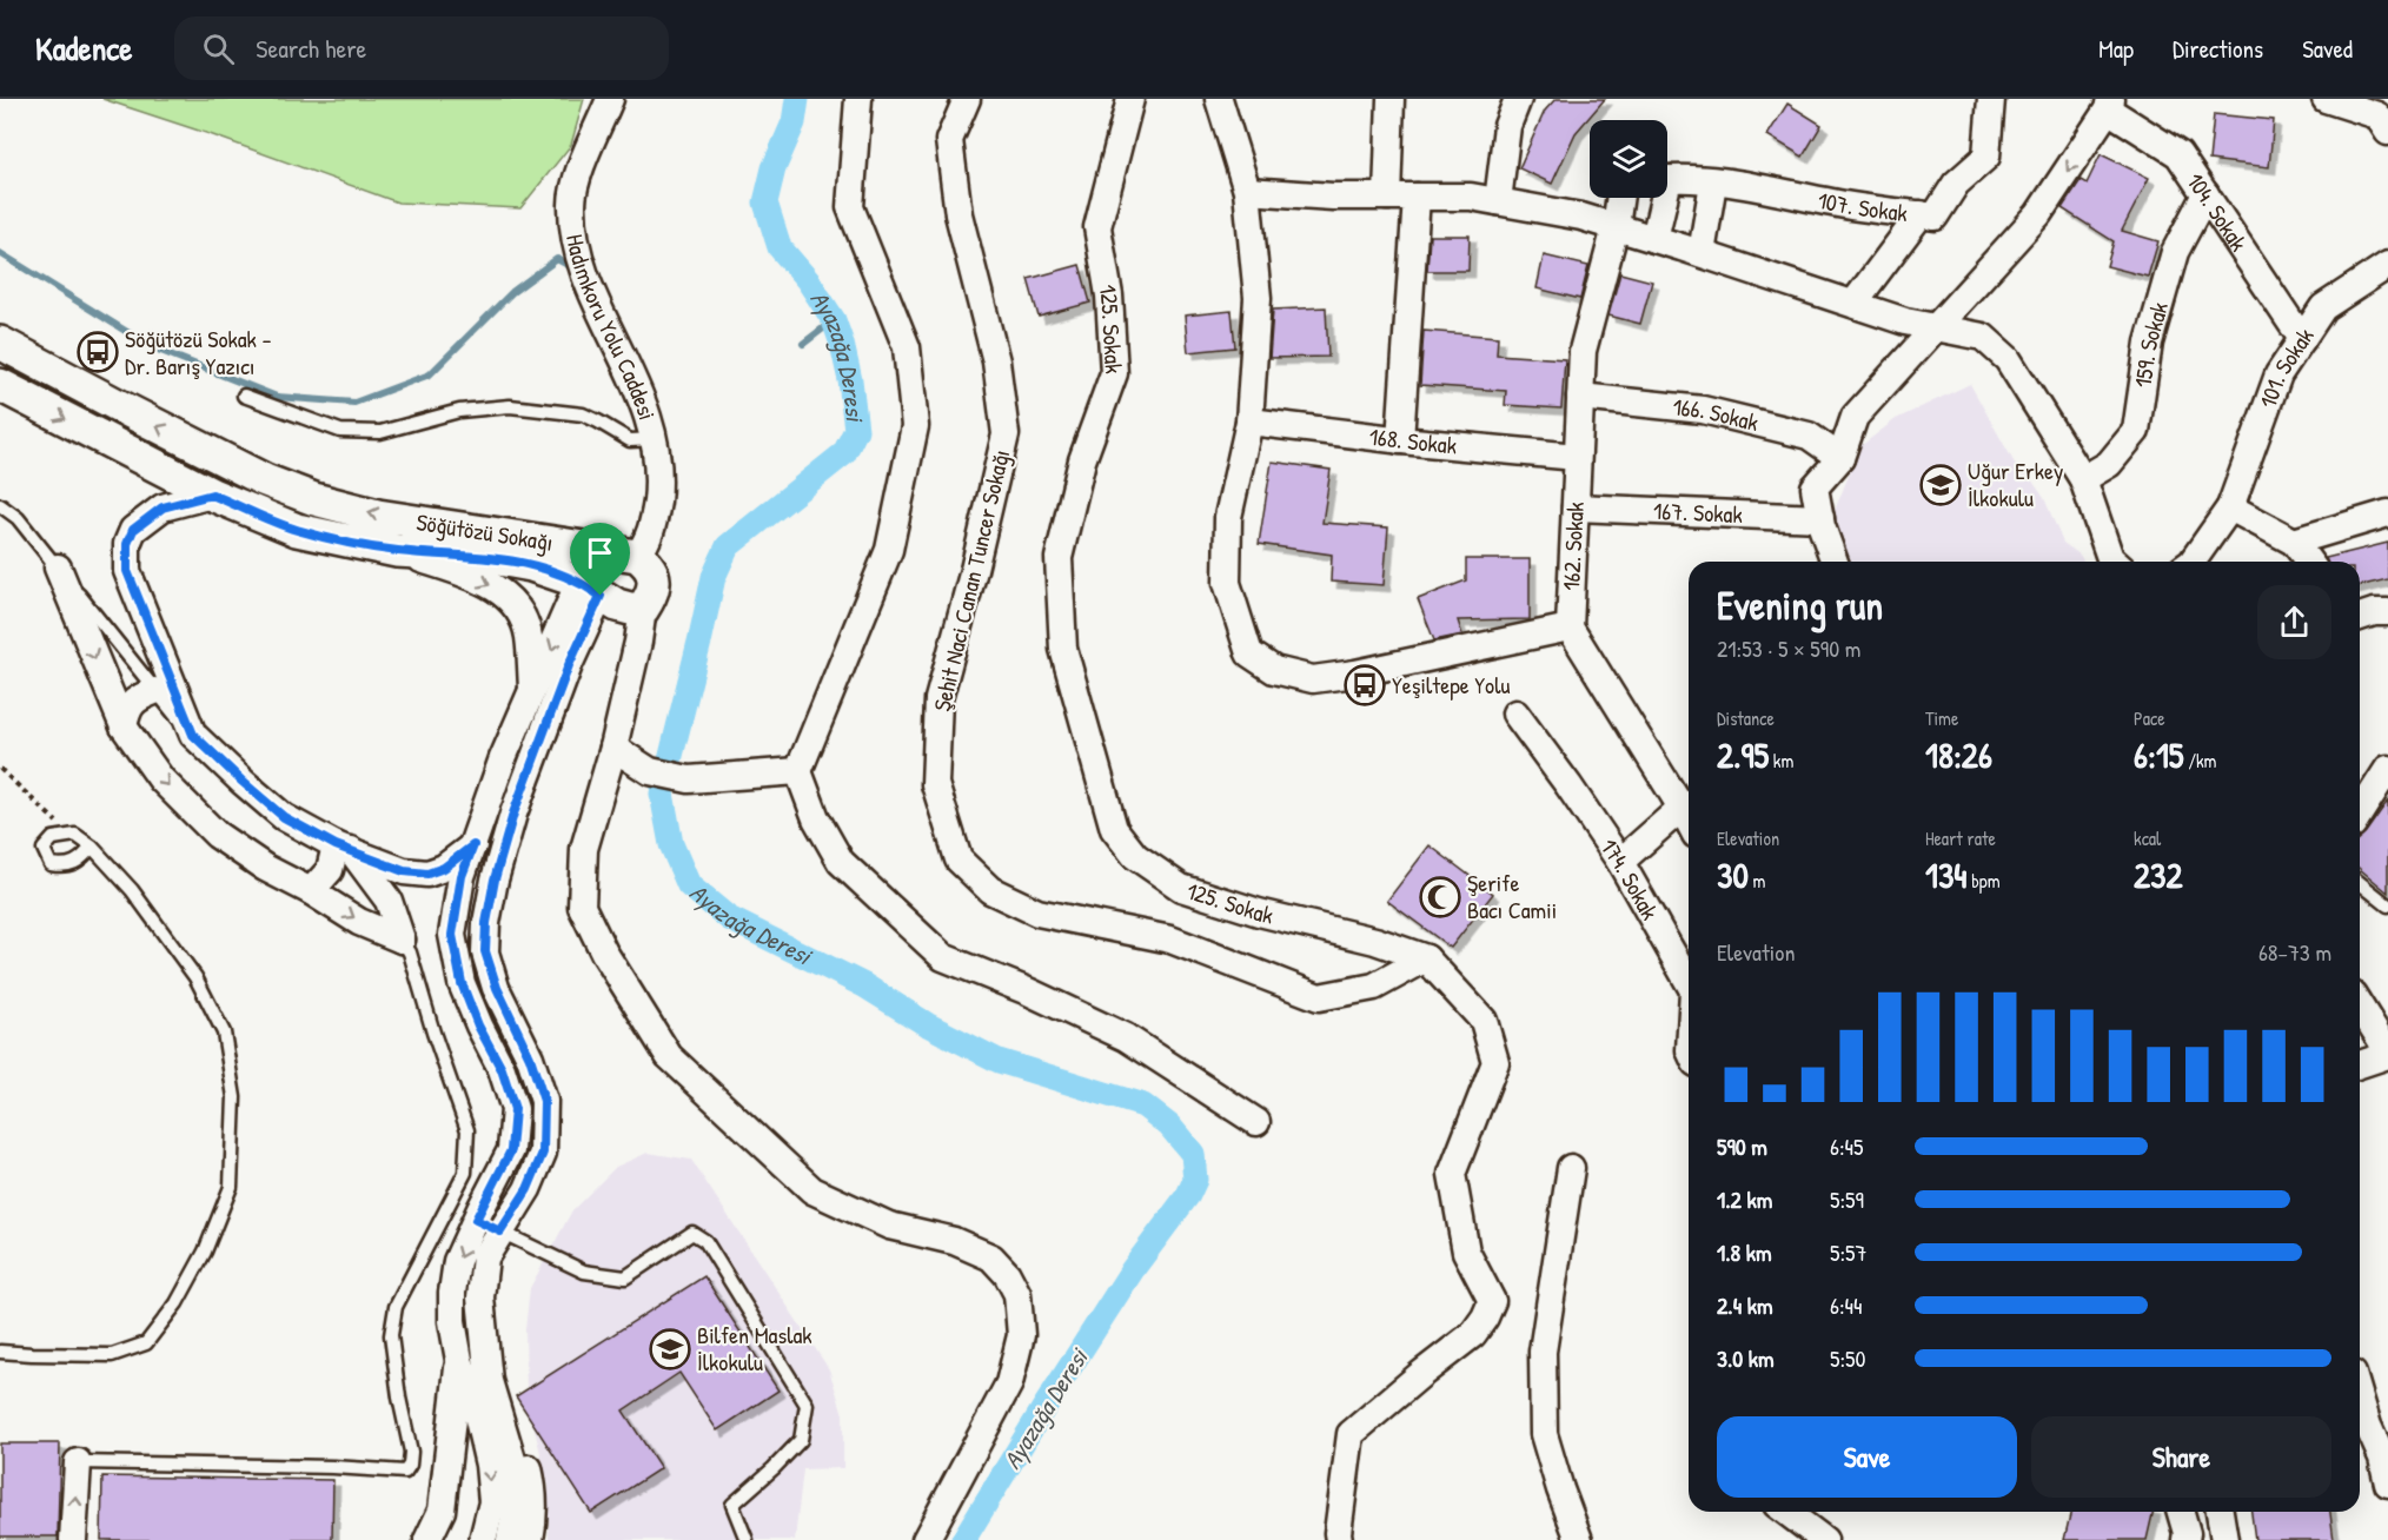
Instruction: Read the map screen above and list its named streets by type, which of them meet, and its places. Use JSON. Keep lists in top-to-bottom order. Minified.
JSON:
{"streets":{"street":["107. Sokak","104. Sokak","Hadımkoru Yolu Caddesi","125. Sokak","159. Sokak","101. Sokak","166. Sokak","168. Sokak","167. Sokak","Söğütözü Sokağı","162. Sokak","Şehit Naci Canan Tuncer Sokağı","174. Sokak"]},"crossings":[["104. Sokak","159. Sokak"],["104. Sokak","101. Sokak"],["Hadımkoru Yolu Caddesi","Söğütözü Sokağı"],["125. Sokak","Şehit Naci Canan Tuncer Sokağı"],["166. Sokak","162. Sokak"],["168. Sokak","162. Sokak"],["167. Sokak","162. Sokak"]],"water":["Ayazağa Deresi"],"places":{"bus stop":["Söğütözü Sokak - Dr. Barış Yazıcı","Yeşiltepe Yolu"],"school or university":["Uğur Erkey İlkokulu","Bilfen Maslak İlkokulu"],"mosque":["Şerife Bacı Camii"]},"page":{"header":"Kadence","search":"Search here","nav":["Map","Directions","Saved"],"heading":["Evening run","21:53 · 5 × 590 m"],"stats":[["Distance","2.95 km"],["Time","18:26"],["Pace","6:15 /km"],["Elevation","30 m"],["Heart rate","134 bpm"],["kcal","232"]],"chart":["Elevation","68–73 m"],"list":[{"name":"590 m","note":"6:45"},{"name":"1.2 km","note":"5:59"},{"name":"1.8 km","note":"5:57"},{"name":"2.4 km","note":"6:44"},{"name":"3.0 km","note":"5:50"}],"buttons":["Save","Share"]}}
